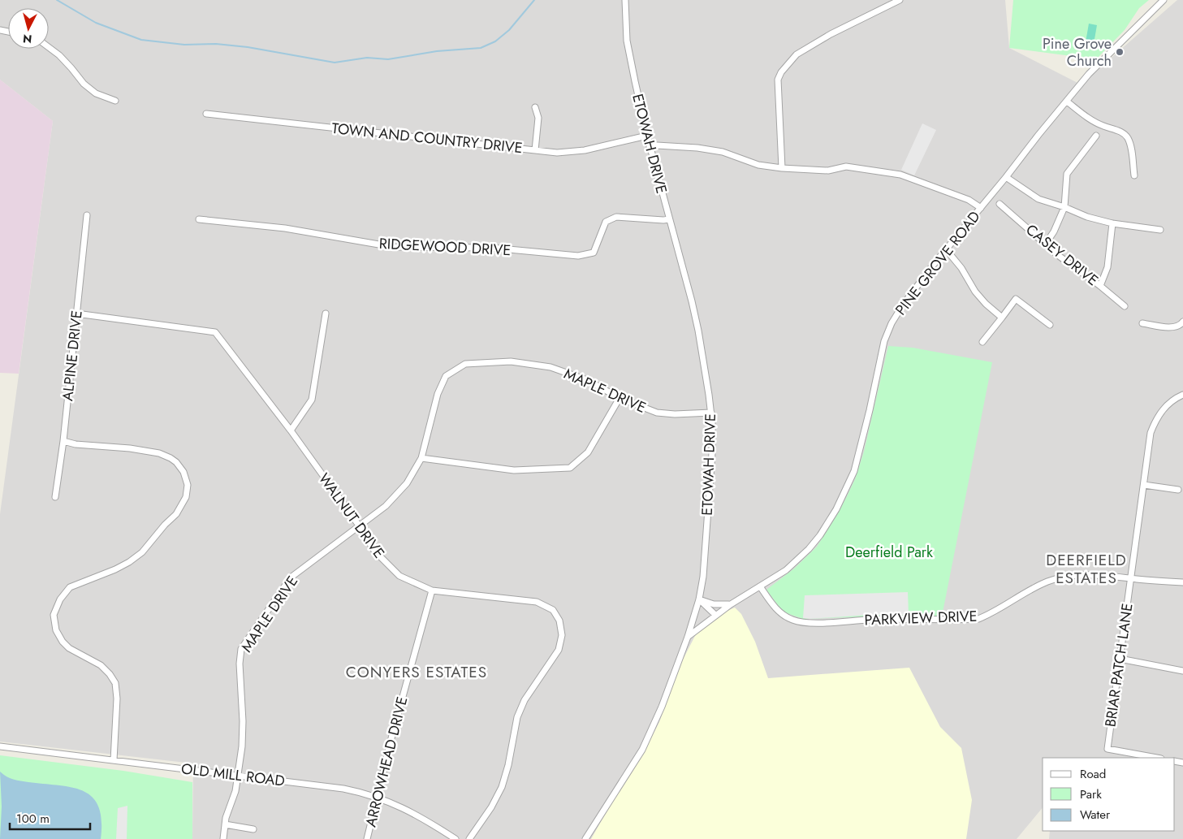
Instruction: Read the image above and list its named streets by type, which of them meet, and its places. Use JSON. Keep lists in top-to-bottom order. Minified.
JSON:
{"streets":{"street":["TOWN AND COUNTRY DRIVE","ETOWAH DRIVE","RIDGEWOOD DRIVE","CASEY DRIVE","PINE GROVE ROAD","ALPINE DRIVE","MAPLE DRIVE","WALNUT DRIVE","PARKVIEW DRIVE","BRIAR PATCH LANE","ARROWHEAD DRIVE","OLD MILL ROAD"]},"crossings":[["TOWN AND COUNTRY DRIVE","ETOWAH DRIVE"],["ETOWAH DRIVE","RIDGEWOOD DRIVE"],["ETOWAH DRIVE","PINE GROVE ROAD"],["ETOWAH DRIVE","MAPLE DRIVE"],["PINE GROVE ROAD","PARKVIEW DRIVE"],["ALPINE DRIVE","WALNUT DRIVE"],["MAPLE DRIVE","WALNUT DRIVE"],["MAPLE DRIVE","OLD MILL ROAD"],["WALNUT DRIVE","ARROWHEAD DRIVE"],["PARKVIEW DRIVE","BRIAR PATCH LANE"],["ARROWHEAD DRIVE","OLD MILL ROAD"]],"districts":["DEERFIELD ESTATES","CONYERS ESTATES"],"parks":["Deerfield Park"],"places":["Pine Grove Church"],"legend":["Road","Park","Water"],"scale_bar":"100 m","north":"bottom"}
